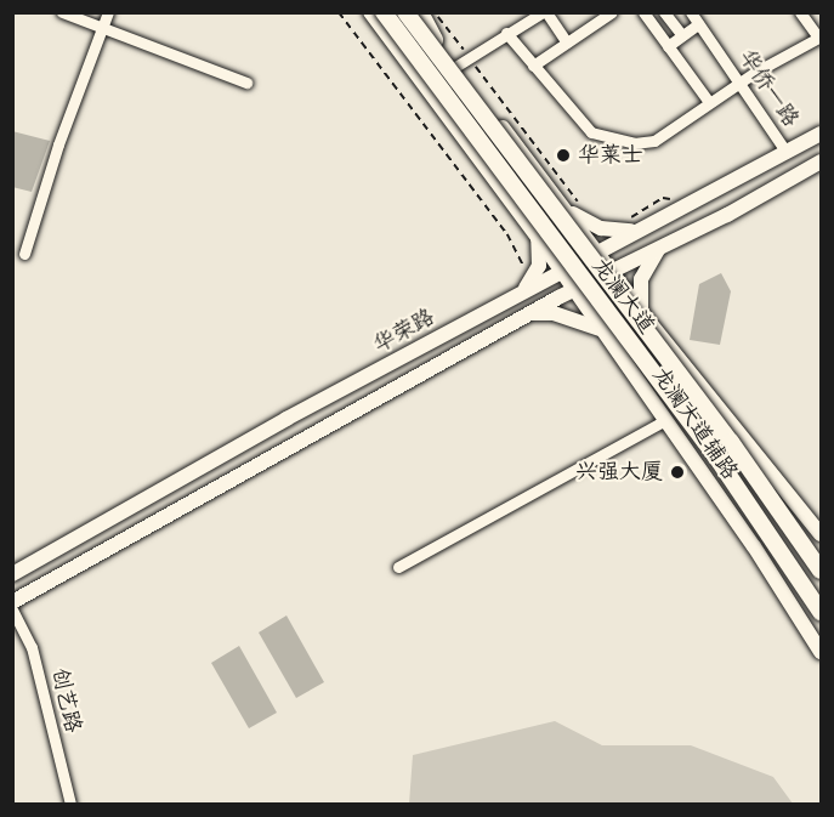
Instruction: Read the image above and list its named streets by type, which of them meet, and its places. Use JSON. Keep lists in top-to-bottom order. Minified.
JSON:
{"streets":{"highway":["龙澜大道"],"main road":["华荣路","龙澜大道辅路"],"street":["华侨一路","创艺路"]},"crossings":[["华侨一路","华荣路"],["龙澜大道","龙澜大道辅路"],["华荣路","龙澜大道辅路"]],"places":["华莱士","兴强大厦"]}
